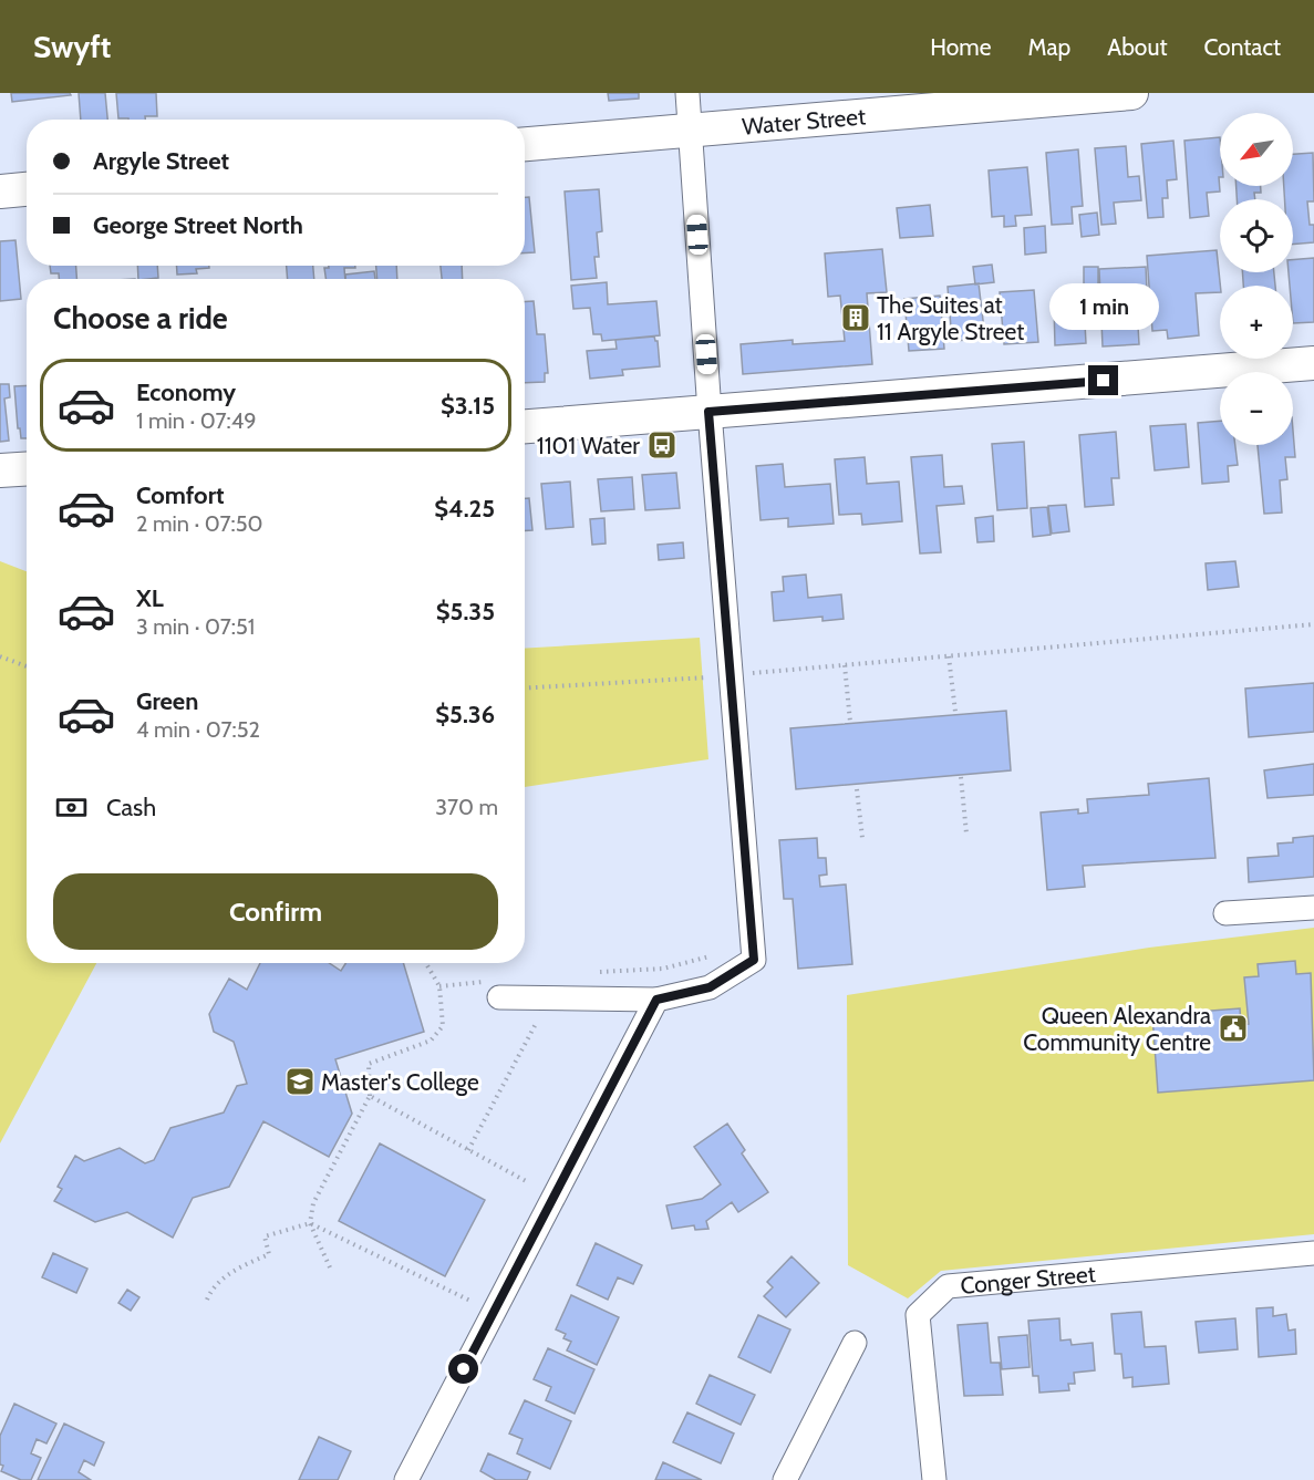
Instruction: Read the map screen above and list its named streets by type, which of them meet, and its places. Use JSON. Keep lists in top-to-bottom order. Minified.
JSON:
{"streets":{"main road":["Water Street"],"street":["Conger Street"]},"places":{"building":["The Suites at 11 Argyle Street"],"bus stop":["1101 Water"],"public building":["Queen Alexandra Community Centre"],"school or university":["Master's College"]},"north":"bottom left","page":{"header":"Swyft","nav":["Home","Map","About","Contact"],"map_buttons":["+","−"],"banner":["Argyle Street","George Street North"],"heading":"Choose a ride","bubble":"1 min","list":[{"name":"Economy","note":"1 min · 07:49","value":"$3.15"},{"name":"Comfort","note":"2 min · 07:50","value":"$4.25"},{"name":"XL","note":"3 min · 07:51","value":"$5.35"},{"name":"Green","note":"4 min · 07:52","value":"$5.36"}],"pay":["Cash","370 m"],"buttons":"Confirm"}}
